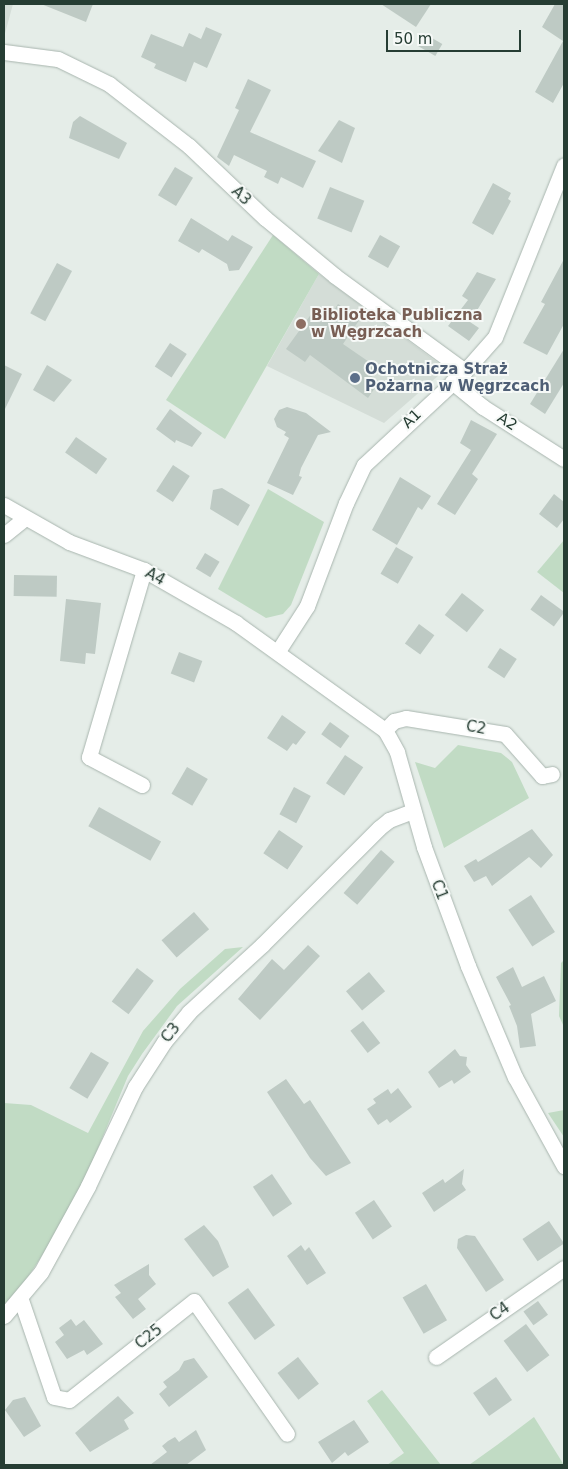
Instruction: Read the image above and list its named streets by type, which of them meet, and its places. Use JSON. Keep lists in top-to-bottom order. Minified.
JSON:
{"streets":{"street":["A3","A1","A2","A4","C2","C1","C3","C4","C25"]},"crossings":[["A3","A1"],["A1","A2"],["A1","A4"],["A1","C1"],["A4","C1"],["C2","C1"],["C1","C3"],["C3","C25"]],"places":["Biblioteka Publiczna w Węgrzcach","Ochotnicza Straż Pożarna w Węgrzcach"],"scale_bar":"50 m"}
